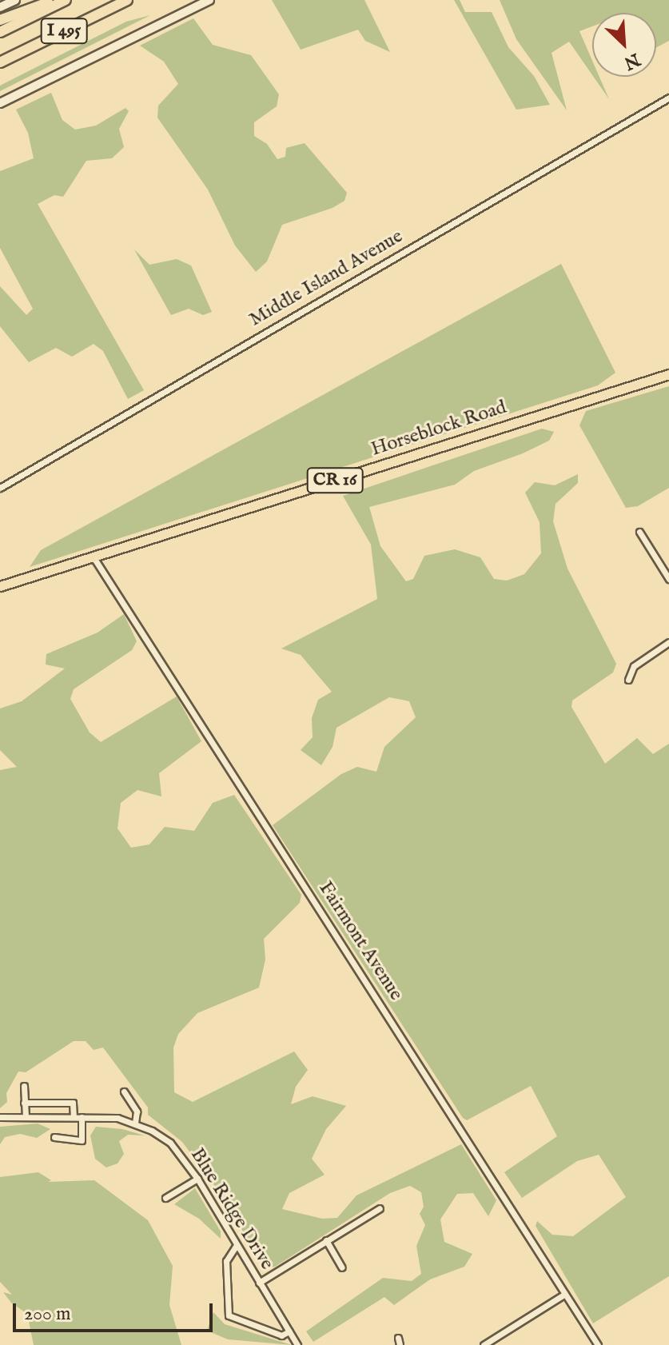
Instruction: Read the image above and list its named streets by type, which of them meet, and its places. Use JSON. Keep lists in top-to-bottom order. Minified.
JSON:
{"streets":{"highway":["I 495"],"main road":["Horseblock Road","CR 16"],"street":["Middle Island Avenue","Fairmont Avenue","Blue Ridge Drive"]},"crossings":[["Horseblock Road","Fairmont Avenue"]],"scale_bar":"200 m","north":"bottom right"}
